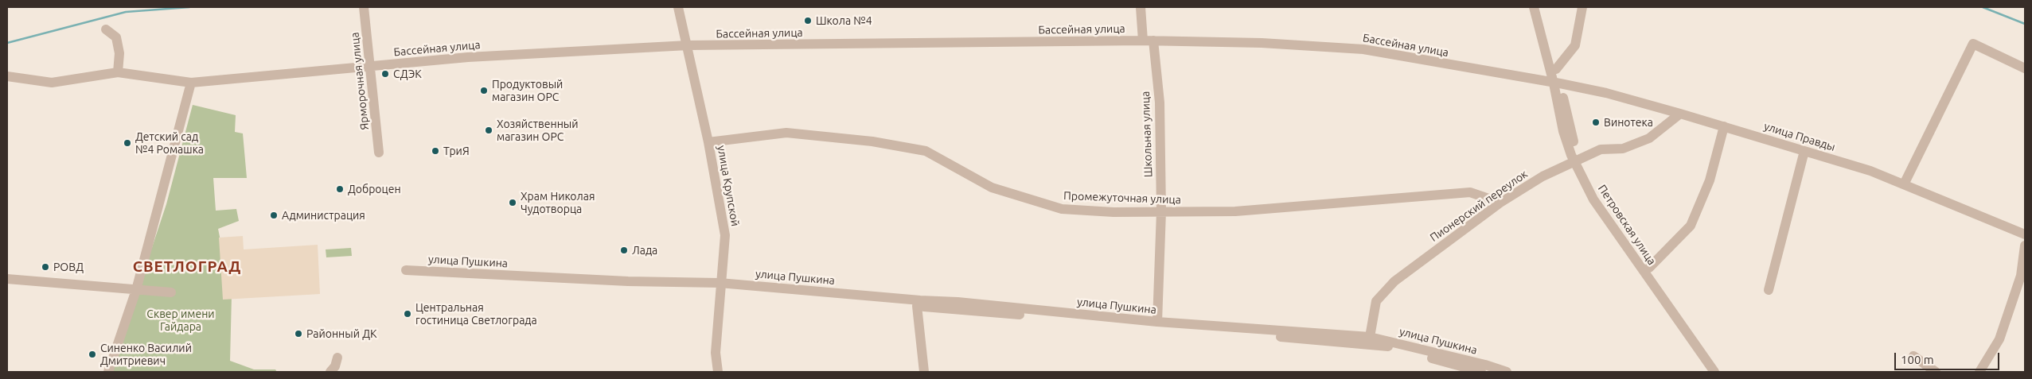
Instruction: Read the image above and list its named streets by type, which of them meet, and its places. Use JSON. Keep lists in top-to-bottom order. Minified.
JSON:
{"streets":{"street":["Бассейная улица","Ярморочная улица","Школьная улица","улица Правды","улица Крупской","Промежуточная улица","Пионерский переулок","Петровская улица","улица Пушкина"]},"crossings":[["Бассейная улица","Ярморочная улица"],["Бассейная улица","Школьная улица"],["Бассейная улица","улица Правды"],["Бассейная улица","улица Крупской"],["Школьная улица","Промежуточная улица"],["Школьная улица","улица Пушкина"],["улица Правды","Пионерский переулок"],["улица Крупской","Промежуточная улица"],["улица Крупской","улица Пушкина"],["Промежуточная улица","Пионерский переулок"],["Пионерский переулок","Петровская улица"],["Пионерский переулок","улица Пушкина"]],"districts":["СВЕТЛОГРАД"],"parks":["Сквер имени Гайдара"],"places":["Школа №4","СДЭК","Продуктовый магазин ОРС","Винотека","Хозяйственный магазин ОРС","Детский сад №4 Ромашка","ТриЯ","Доброцен","Храм Николая Чудотворца","Администрация","Лада","РОВД","Центральная гостиница Светлограда","Районный ДК","Синенко Василий Дмитриевич"],"scale_bar":"100 m"}
